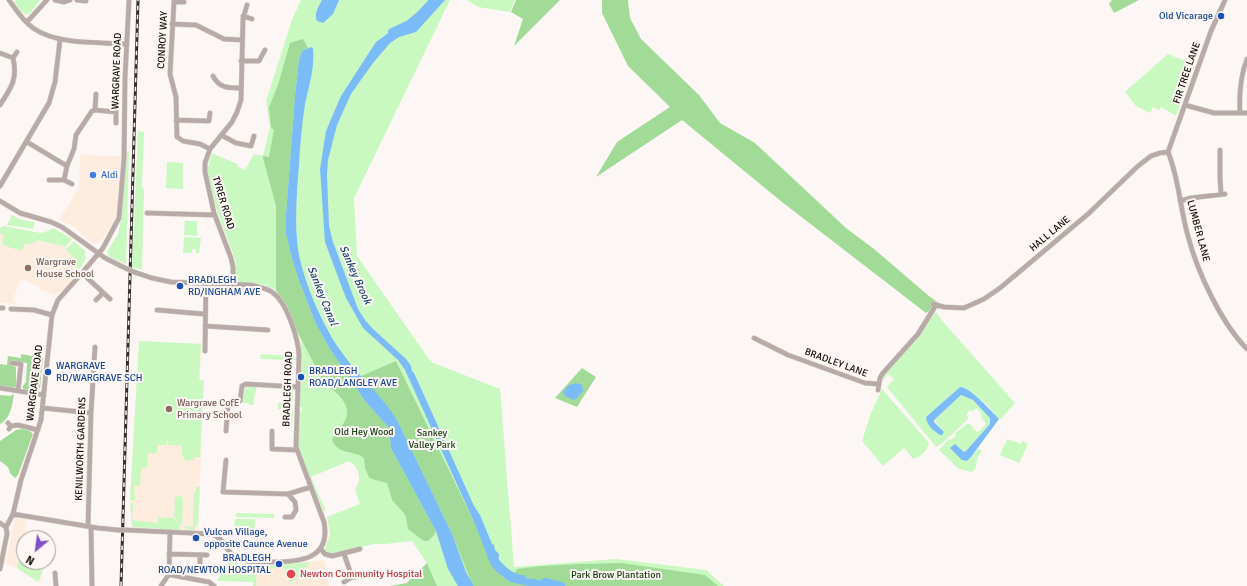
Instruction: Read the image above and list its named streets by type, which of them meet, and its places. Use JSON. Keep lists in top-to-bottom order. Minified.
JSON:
{"streets":{"street":["CONROY WAY","WARGRAVE ROAD","FIR TREE LANE","TYRER ROAD","LUMBER LANE","HALL LANE","BRADLEY LANE","BRADLEGH ROAD","KENILWORTH GARDENS"]},"crossings":[["CONROY WAY","TYRER ROAD"],["WARGRAVE ROAD","BRADLEGH ROAD"],["FIR TREE LANE","LUMBER LANE"],["FIR TREE LANE","HALL LANE"],["TYRER ROAD","BRADLEGH ROAD"],["LUMBER LANE","HALL LANE"],["HALL LANE","BRADLEY LANE"]],"water":["Sankey Brook","Sankey Canal"],"parks":["Old Hey Wood","Sankey Valley Park","Park Brow Plantation"],"places":["Old Vicarage","Aldi","Wargrave House School","BRADLEGH RD/INGHAM AVE","WARGRAVE RD/WARGRAVE SCH","BRADLEGH ROAD/LANGLEY AVE","Wargrave CofE Primary School","Vulcan Village, opposite Caunce Avenue","BRADLEGH ROAD/NEWTON HOSPITAL","Newton Community Hospital"],"north":"bottom left"}
